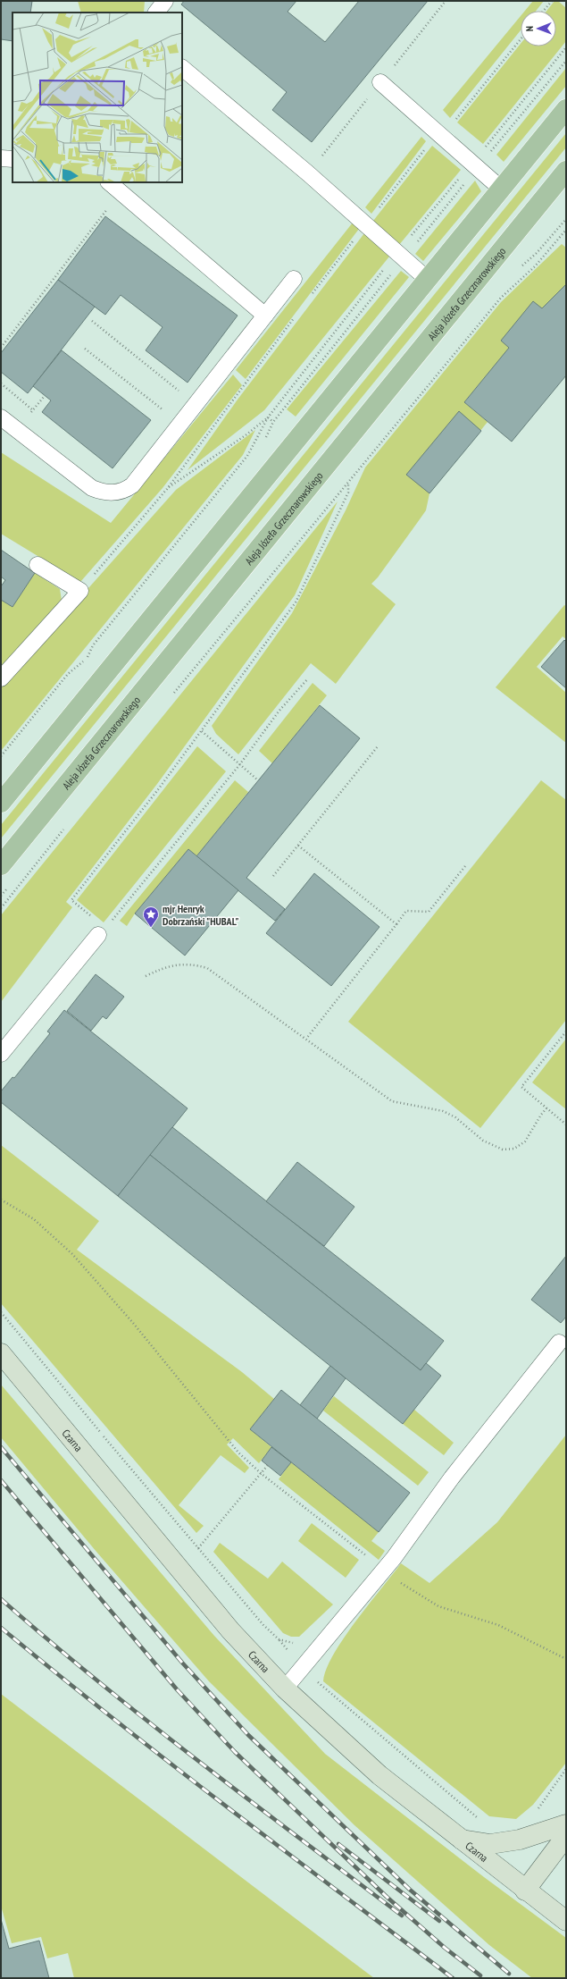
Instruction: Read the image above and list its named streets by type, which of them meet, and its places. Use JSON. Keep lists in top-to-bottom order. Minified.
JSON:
{"streets":{"main road":["Aleja Józefa Grzecznarowskiego"],"street":["Czarna"]},"places":{"place":["mjr Henryk Dobrzański \"HUBAL\""]},"north":"left"}
